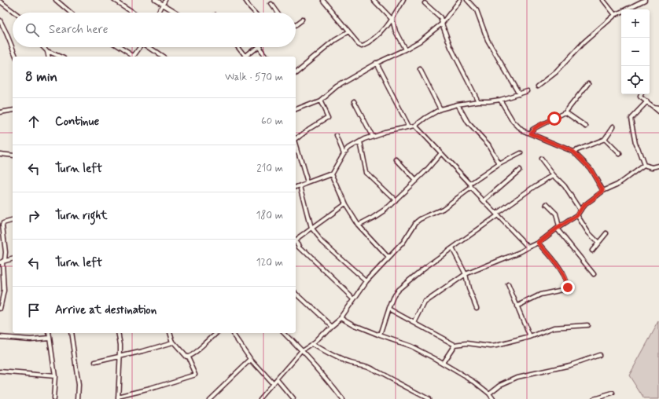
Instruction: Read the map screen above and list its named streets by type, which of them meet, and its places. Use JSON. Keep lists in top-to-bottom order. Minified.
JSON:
{"page":{"map_buttons":["+","−"],"search":"Search here","heading":["8 min","Walk · 570 m"],"list":[["Continue","60 m"],["Turn left","210 m"],["Turn right","180 m"],["Turn left","120 m"],"Arrive at destination"]}}
